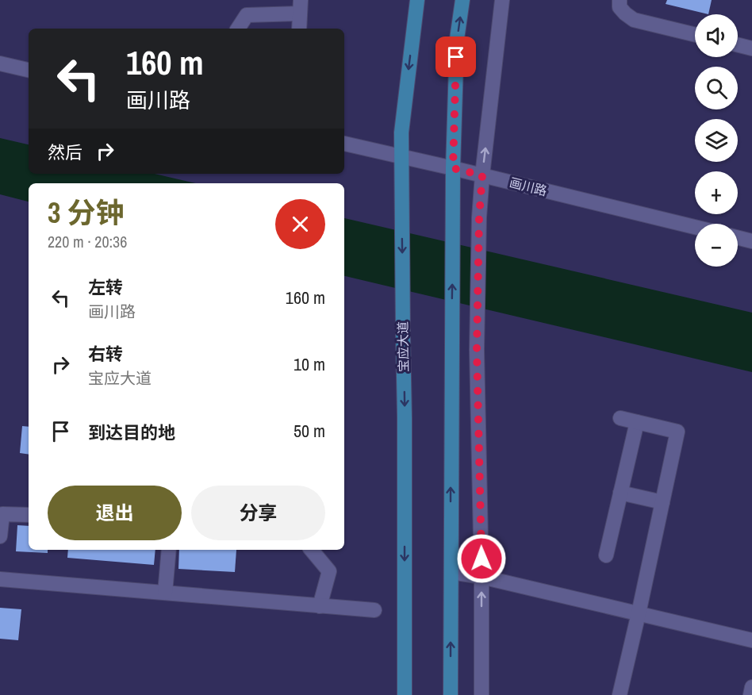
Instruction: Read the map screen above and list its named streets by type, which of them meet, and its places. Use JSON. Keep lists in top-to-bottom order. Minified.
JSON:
{"streets":{"main road":["宝应大道"],"street":["画川路"]},"crossings":[["画川路","宝应大道"]],"page":{"map_buttons":["+","−"],"turn":["160 m","画川路"],"then":"然后","heading":["3 分钟","220 m · 20:36"],"list":[{"name":"左转","note":"画川路","value":"160 m"},{"name":"右转","note":"宝应大道","value":"10 m"},{"name":"到达目的地","value":"50 m"}],"buttons":["退出","分享"]}}
